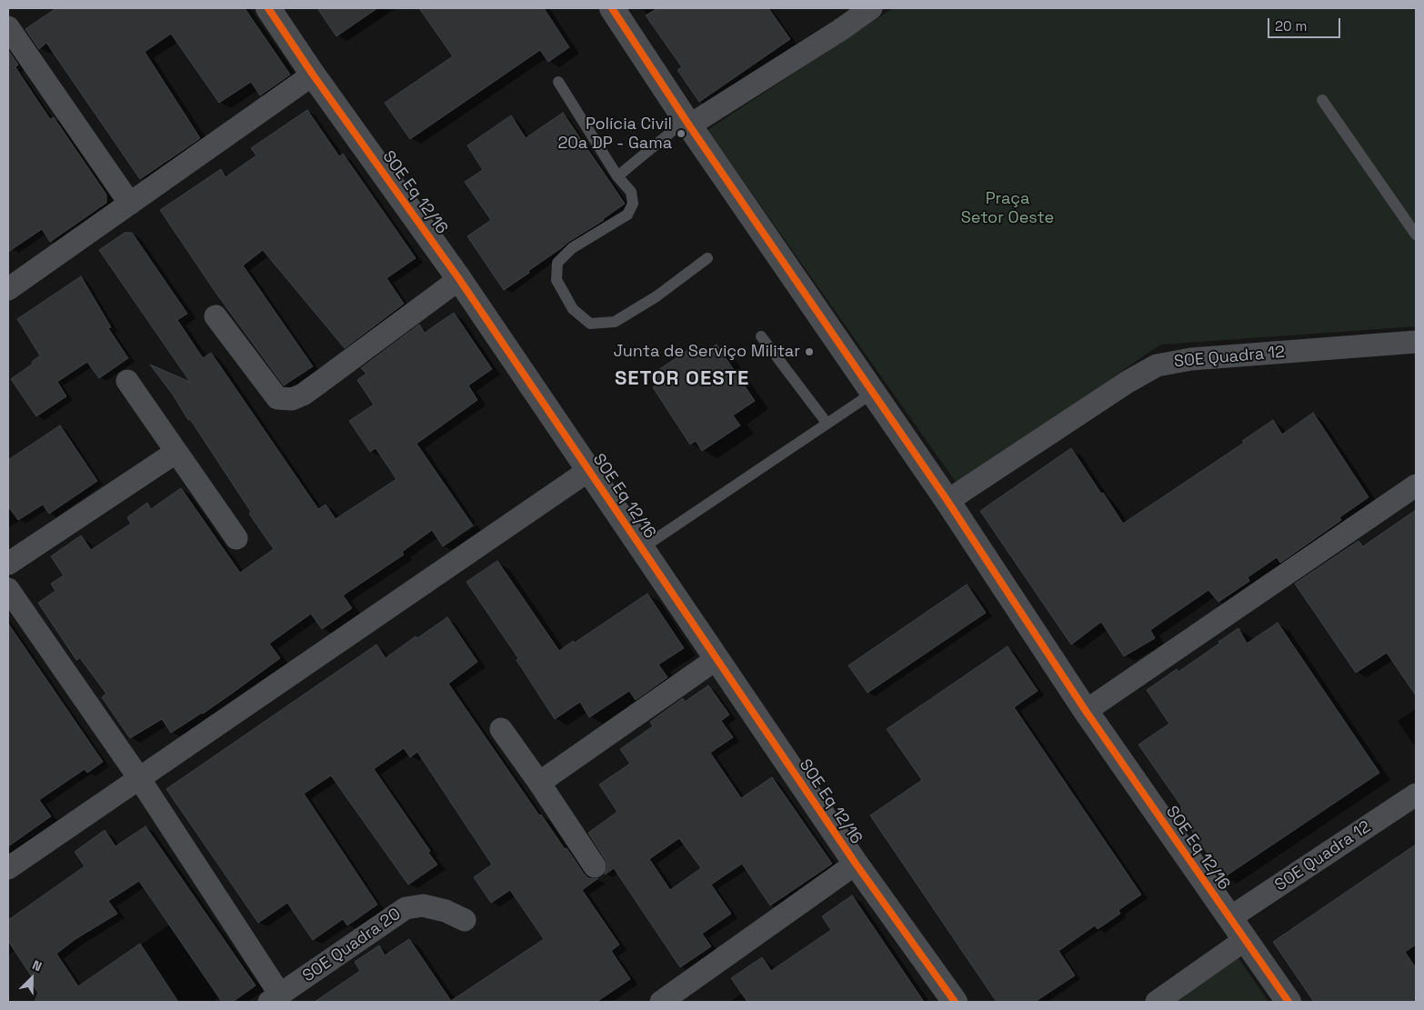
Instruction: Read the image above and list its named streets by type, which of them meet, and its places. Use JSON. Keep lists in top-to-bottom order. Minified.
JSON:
{"streets":{"street":["SOE Eq 12/16","SOE Quadra 12","SOE Quadra 20"]},"crossings":[["SOE Eq 12/16","SOE Quadra 12"]],"districts":["SETOR OESTE"],"parks":["Praça Setor Oeste"],"places":["Polícia Civil 20a DP - Gama","Junta de Serviço Militar"],"scale_bar":"20 m","north":"top right"}
